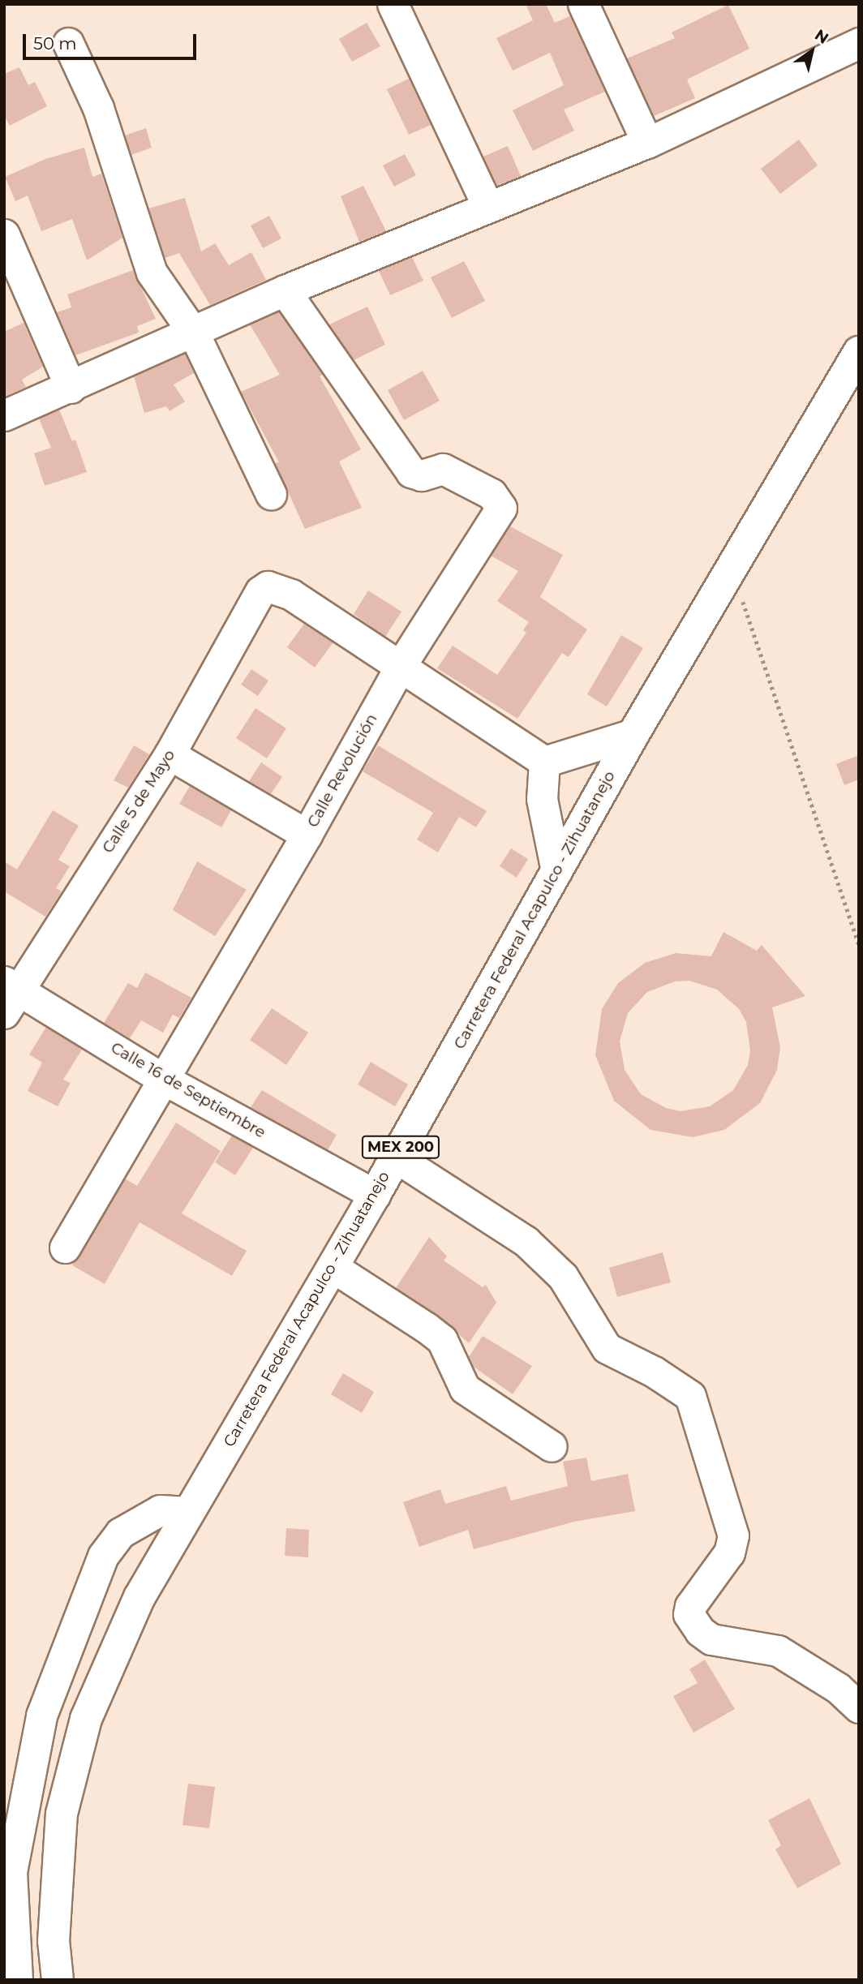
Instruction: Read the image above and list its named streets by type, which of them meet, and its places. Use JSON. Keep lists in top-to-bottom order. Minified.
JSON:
{"streets":{"main road":["Carretera Federal Acapulco - Zihuatanejo","MEX 200"],"street":["Calle Revolución","Calle 5 de Mayo","Calle 16 de Septiembre"]},"crossings":[["Calle Revolución","Calle 5 de Mayo"],["Calle Revolución","Calle 16 de Septiembre"],["Calle 5 de Mayo","Calle 16 de Septiembre"],["Carretera Federal Acapulco - Zihuatanejo","Calle 16 de Septiembre"]],"scale_bar":"50 m","north":"top right"}
